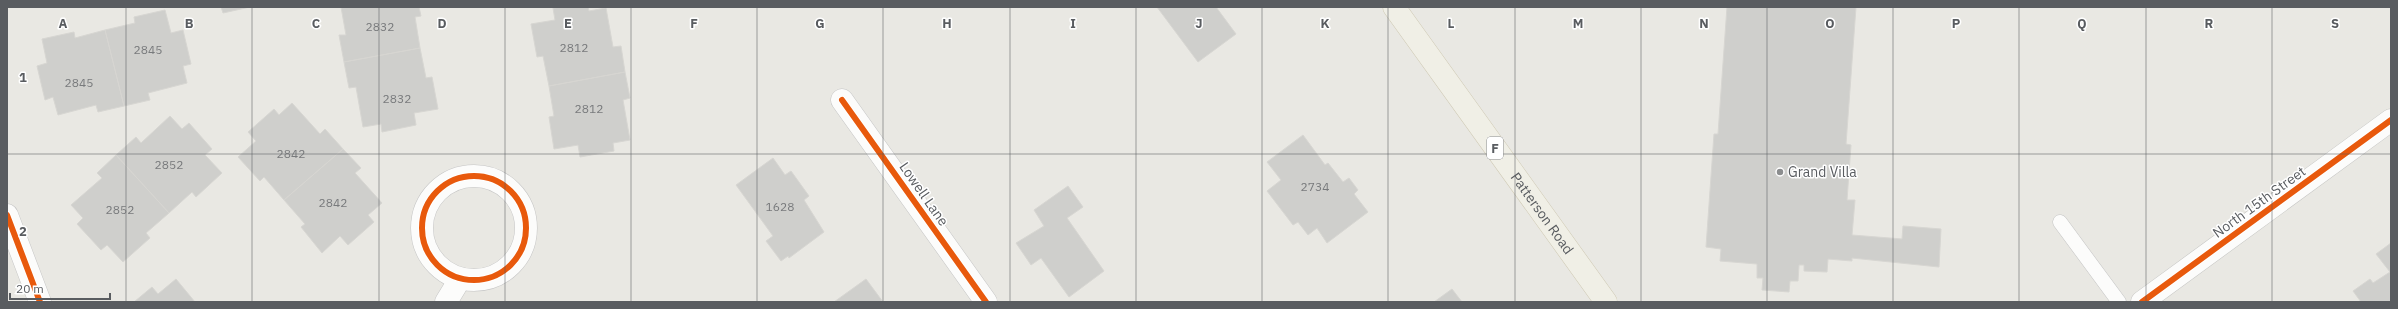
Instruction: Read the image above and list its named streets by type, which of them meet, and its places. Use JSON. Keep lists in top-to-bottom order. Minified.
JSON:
{"streets":{"main road":["F","Patterson Road"],"street":["Lowell Lane","North 15th Street"]},"places":["Grand Villa"],"house_numbers":["2832","2812","2845","2845","2832","2812","2842","2852","2734","2842","1628","2852"],"scale_bar":"20 m","grid":{"columns":["A","B","C","D","E","F","G","H","I","J","K","L","M","N","O","P","Q","R","S"],"rows":["1","2"]}}
